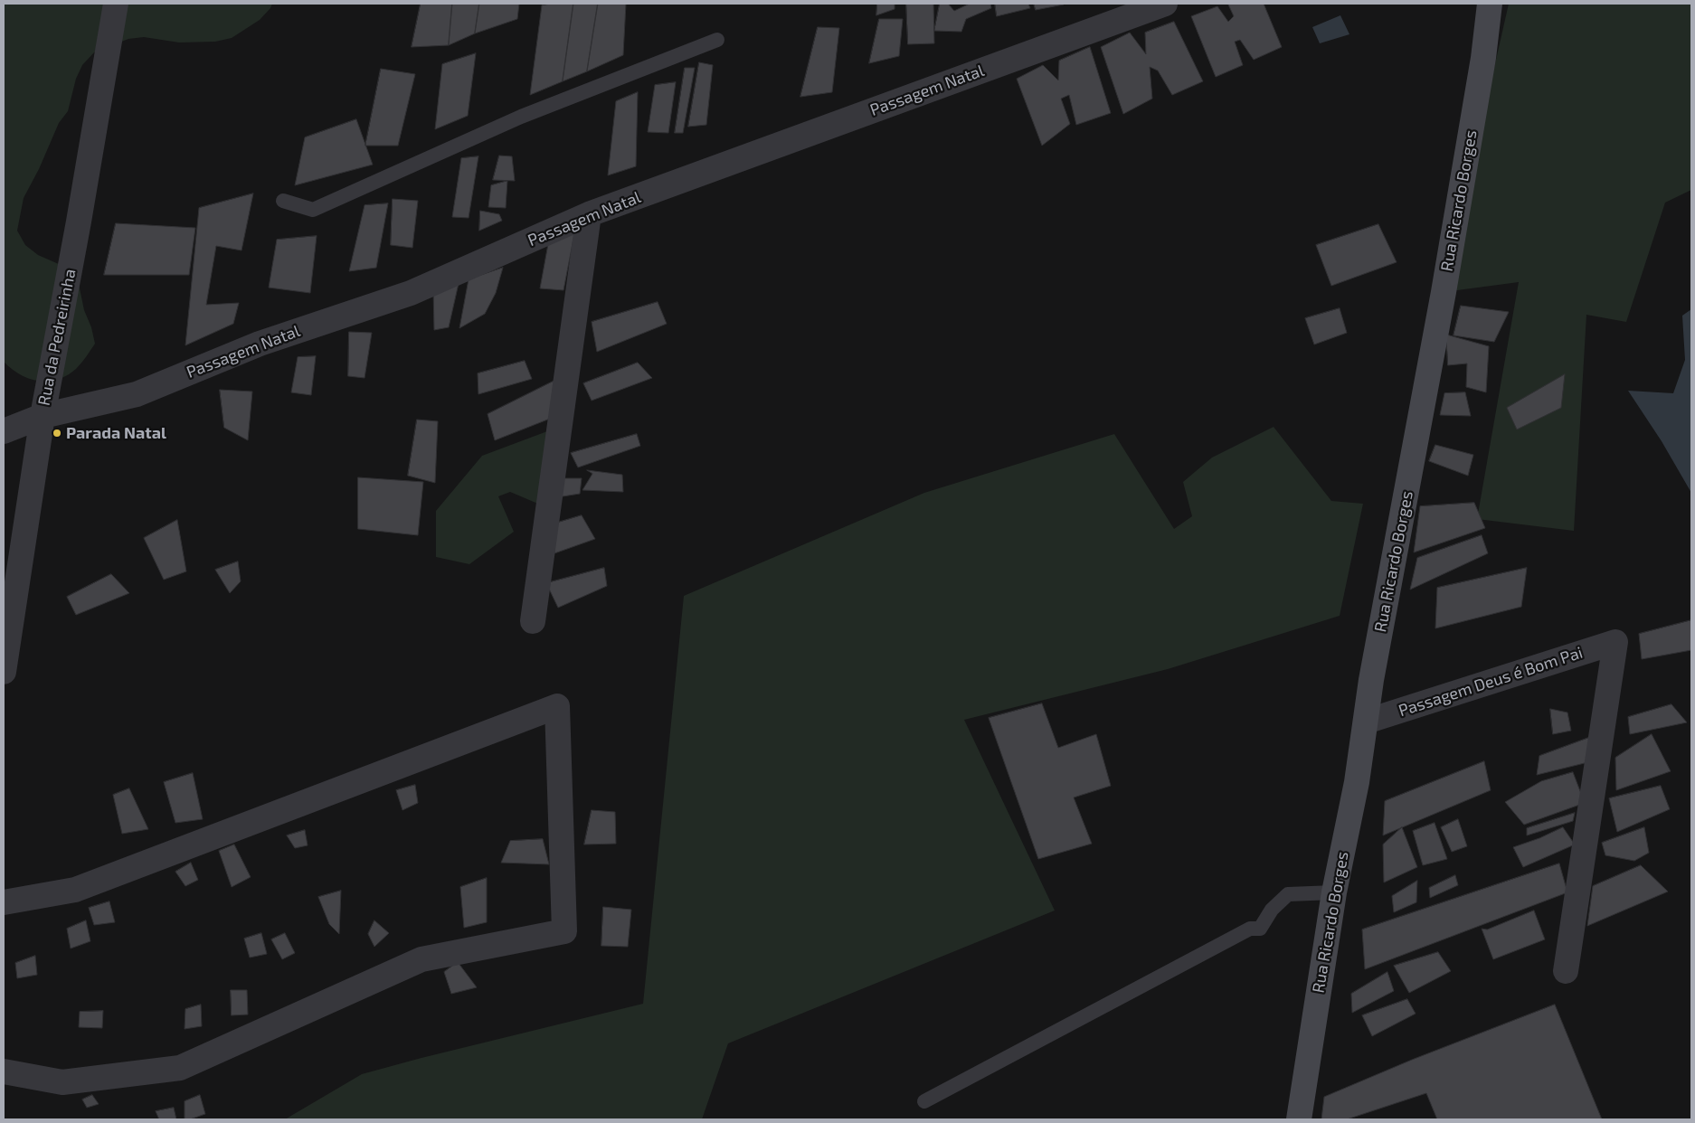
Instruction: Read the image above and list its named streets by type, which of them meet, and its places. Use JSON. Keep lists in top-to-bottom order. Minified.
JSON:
{"streets":{"street":["Passagem Natal","Rua Ricardo Borges","Rua da Pedreirinha","Passagem Deus é Bom Pai"]},"crossings":[["Passagem Natal","Rua da Pedreirinha"],["Rua Ricardo Borges","Passagem Deus é Bom Pai"]],"places":["Parada Natal"]}
